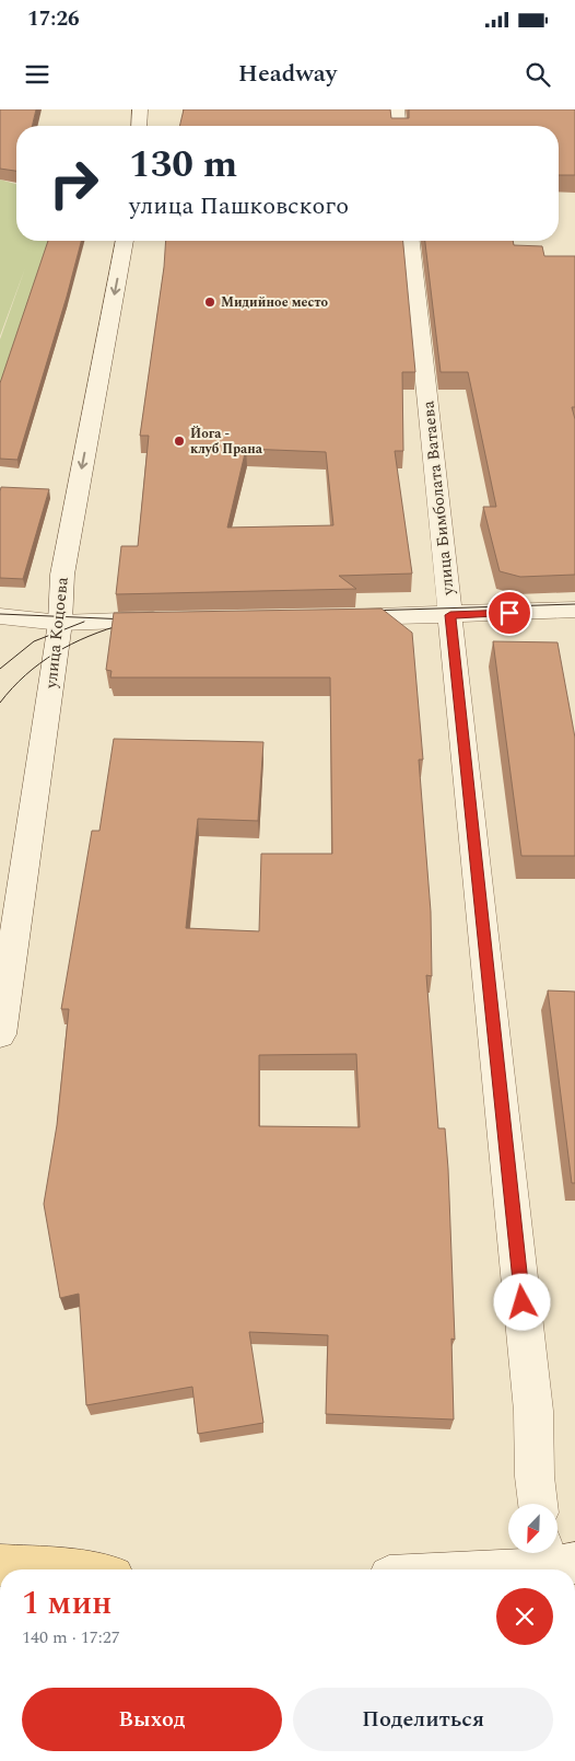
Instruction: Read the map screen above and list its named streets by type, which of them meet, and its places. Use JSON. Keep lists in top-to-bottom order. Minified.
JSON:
{"streets":{"street":["улица Бимболата Ватаева","улица Коцоева"]},"one_way":["улица Коцоева"],"places":["Мидийное место","Йога - клуб Прана"],"north":"bottom left","page":{"status":"17:26","header":"Headway","turn":["130 m","улица Пашковского"],"heading":["1 мин","140 m · 17:27"],"buttons":["Выход","Поделиться"]}}
